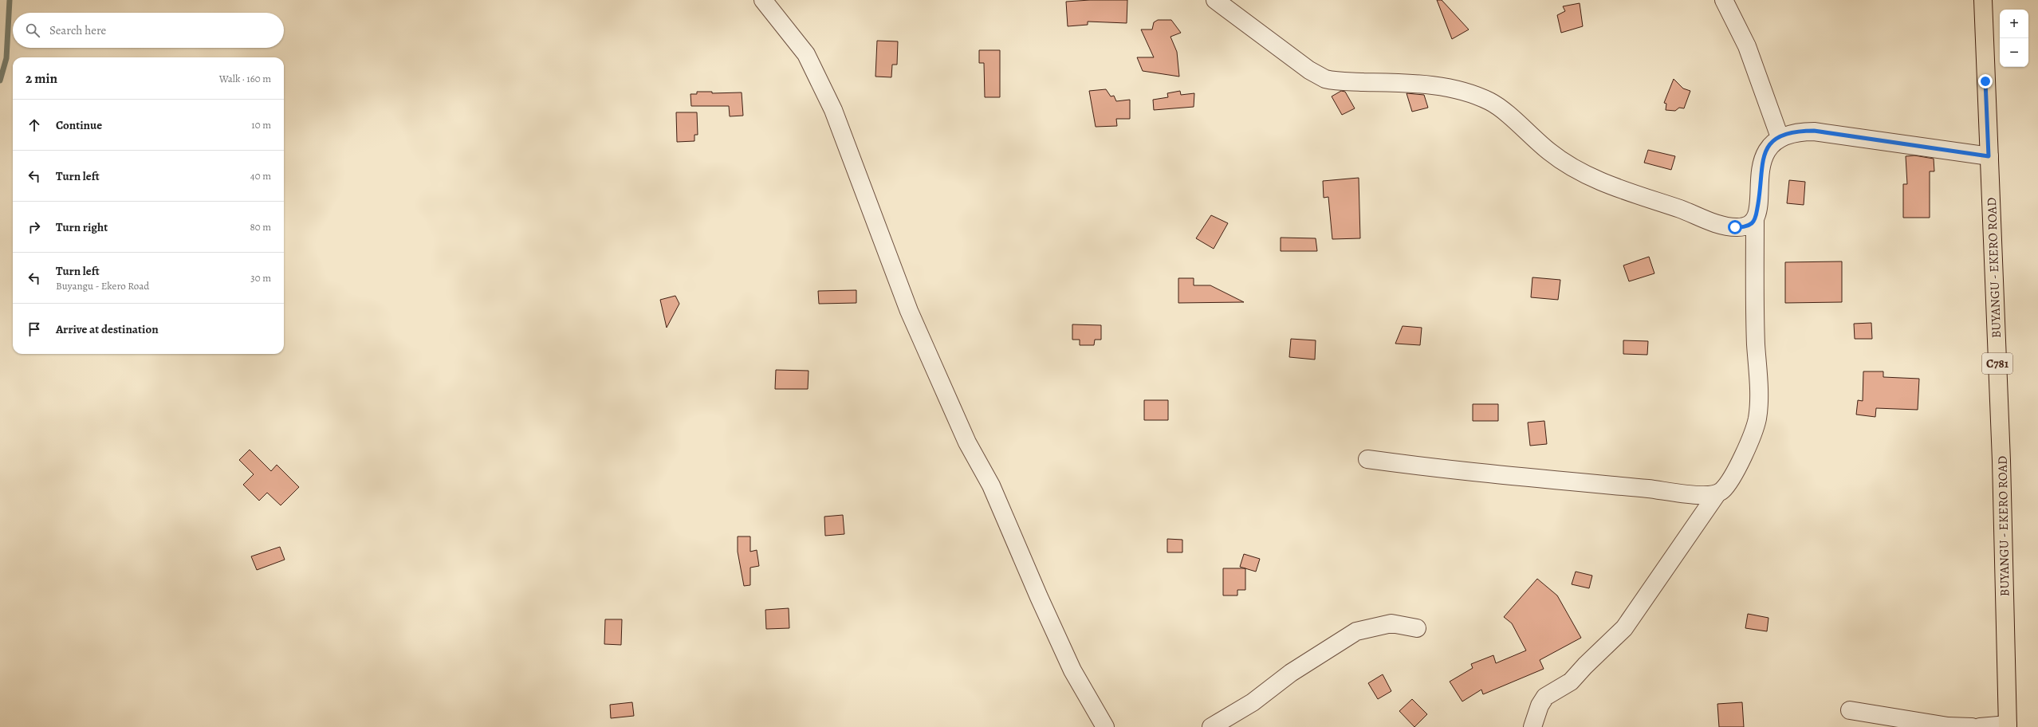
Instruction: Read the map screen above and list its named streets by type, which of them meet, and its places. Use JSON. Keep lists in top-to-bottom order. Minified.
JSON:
{"streets":{"main road":["BUYANGU - EKERO ROAD","C781"]},"page":{"map_buttons":["+","−"],"search":"Search here","heading":["2 min","Walk · 160 m"],"list":[["Continue","10 m"],["Turn left","40 m"],["Turn right","80 m"],["Turn left","Buyangu - Ekero Road","30 m"],"Arrive at destination"]}}
